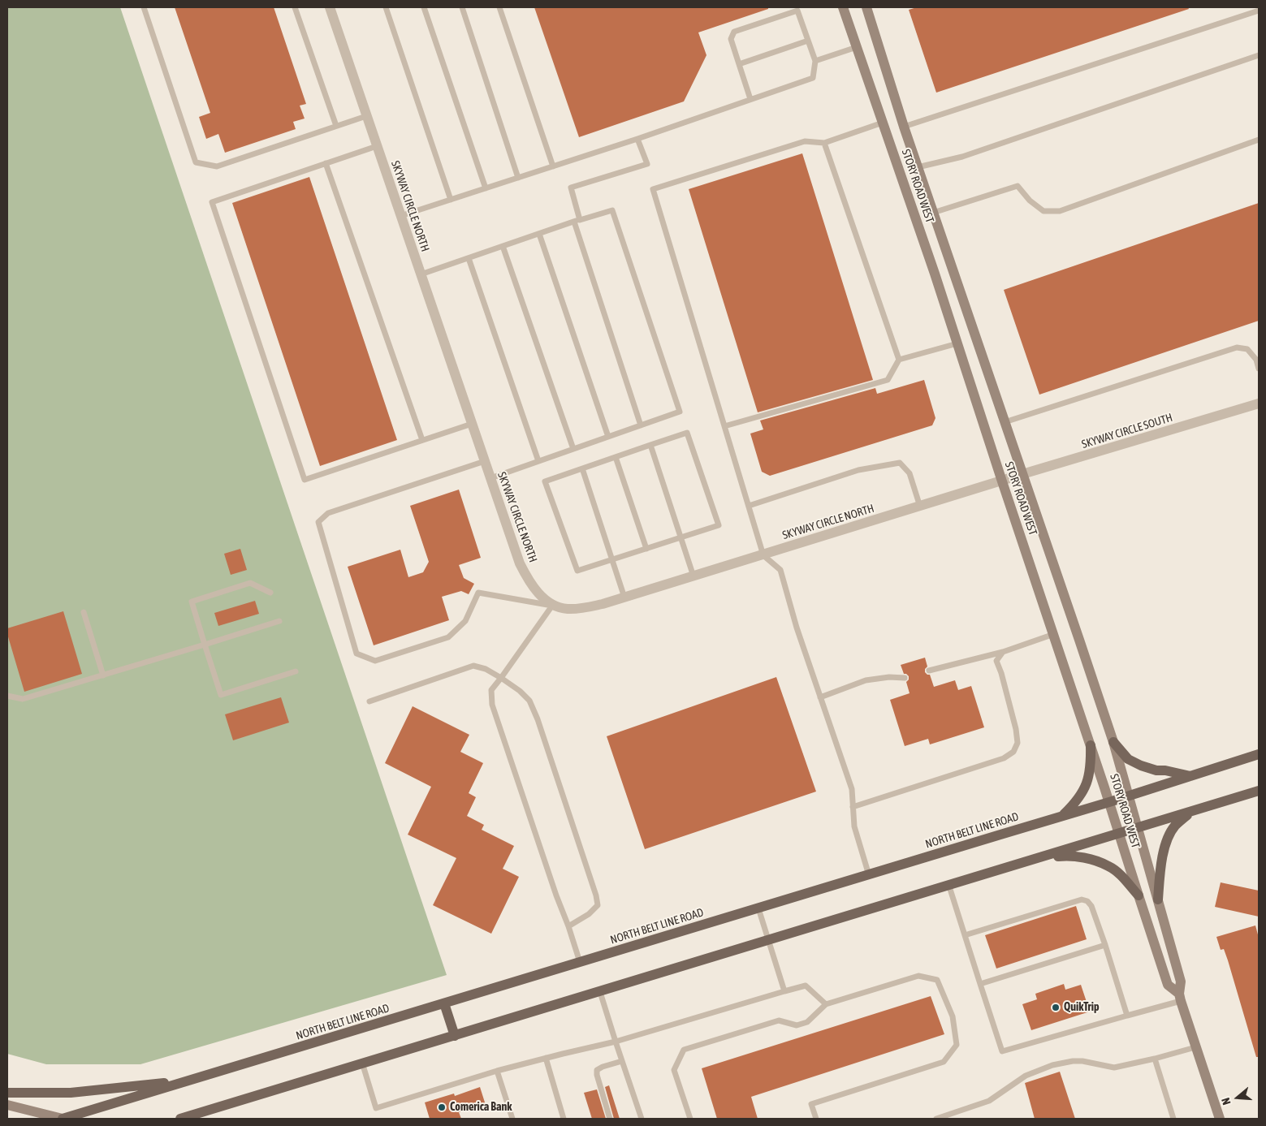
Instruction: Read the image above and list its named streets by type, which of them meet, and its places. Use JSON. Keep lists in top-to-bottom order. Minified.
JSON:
{"streets":{"main road":["NORTH BELT LINE ROAD"],"street":["STORY ROAD WEST","SKYWAY CIRCLE NORTH","SKYWAY CIRCLE SOUTH"]},"crossings":[["STORY ROAD WEST","SKYWAY CIRCLE NORTH"],["STORY ROAD WEST","SKYWAY CIRCLE SOUTH"],["STORY ROAD WEST","NORTH BELT LINE ROAD"],["SKYWAY CIRCLE NORTH","SKYWAY CIRCLE SOUTH"]],"places":["QuikTrip","Comerica Bank"],"north":"left"}
